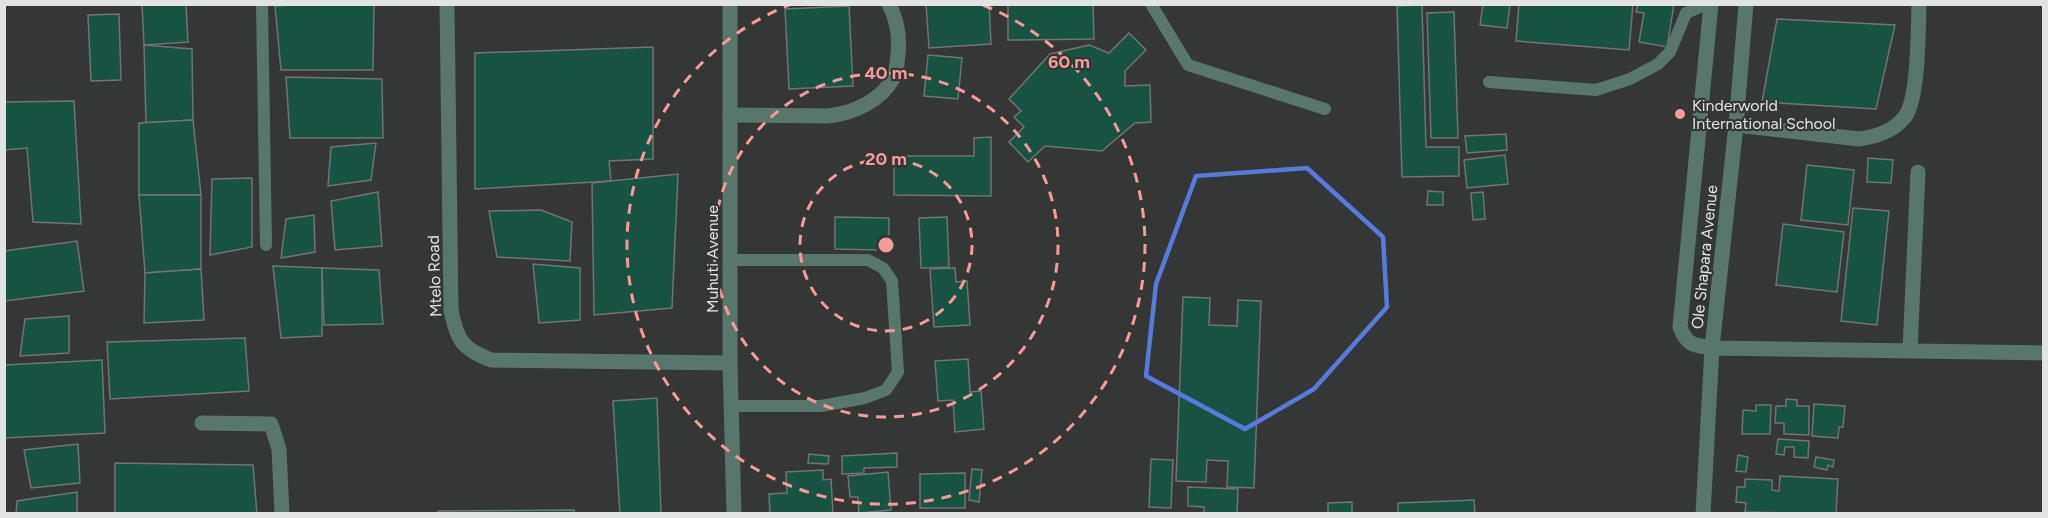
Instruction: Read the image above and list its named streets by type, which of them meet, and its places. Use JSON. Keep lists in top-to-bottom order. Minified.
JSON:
{"streets":{"street":["Ole Shapara Avenue","Muhuti Avenue","Mtelo Road"]},"crossings":[["Muhuti Avenue","Mtelo Road"]],"places":["Kinderworld International School"],"rings":["60 m","40 m","20 m"]}
